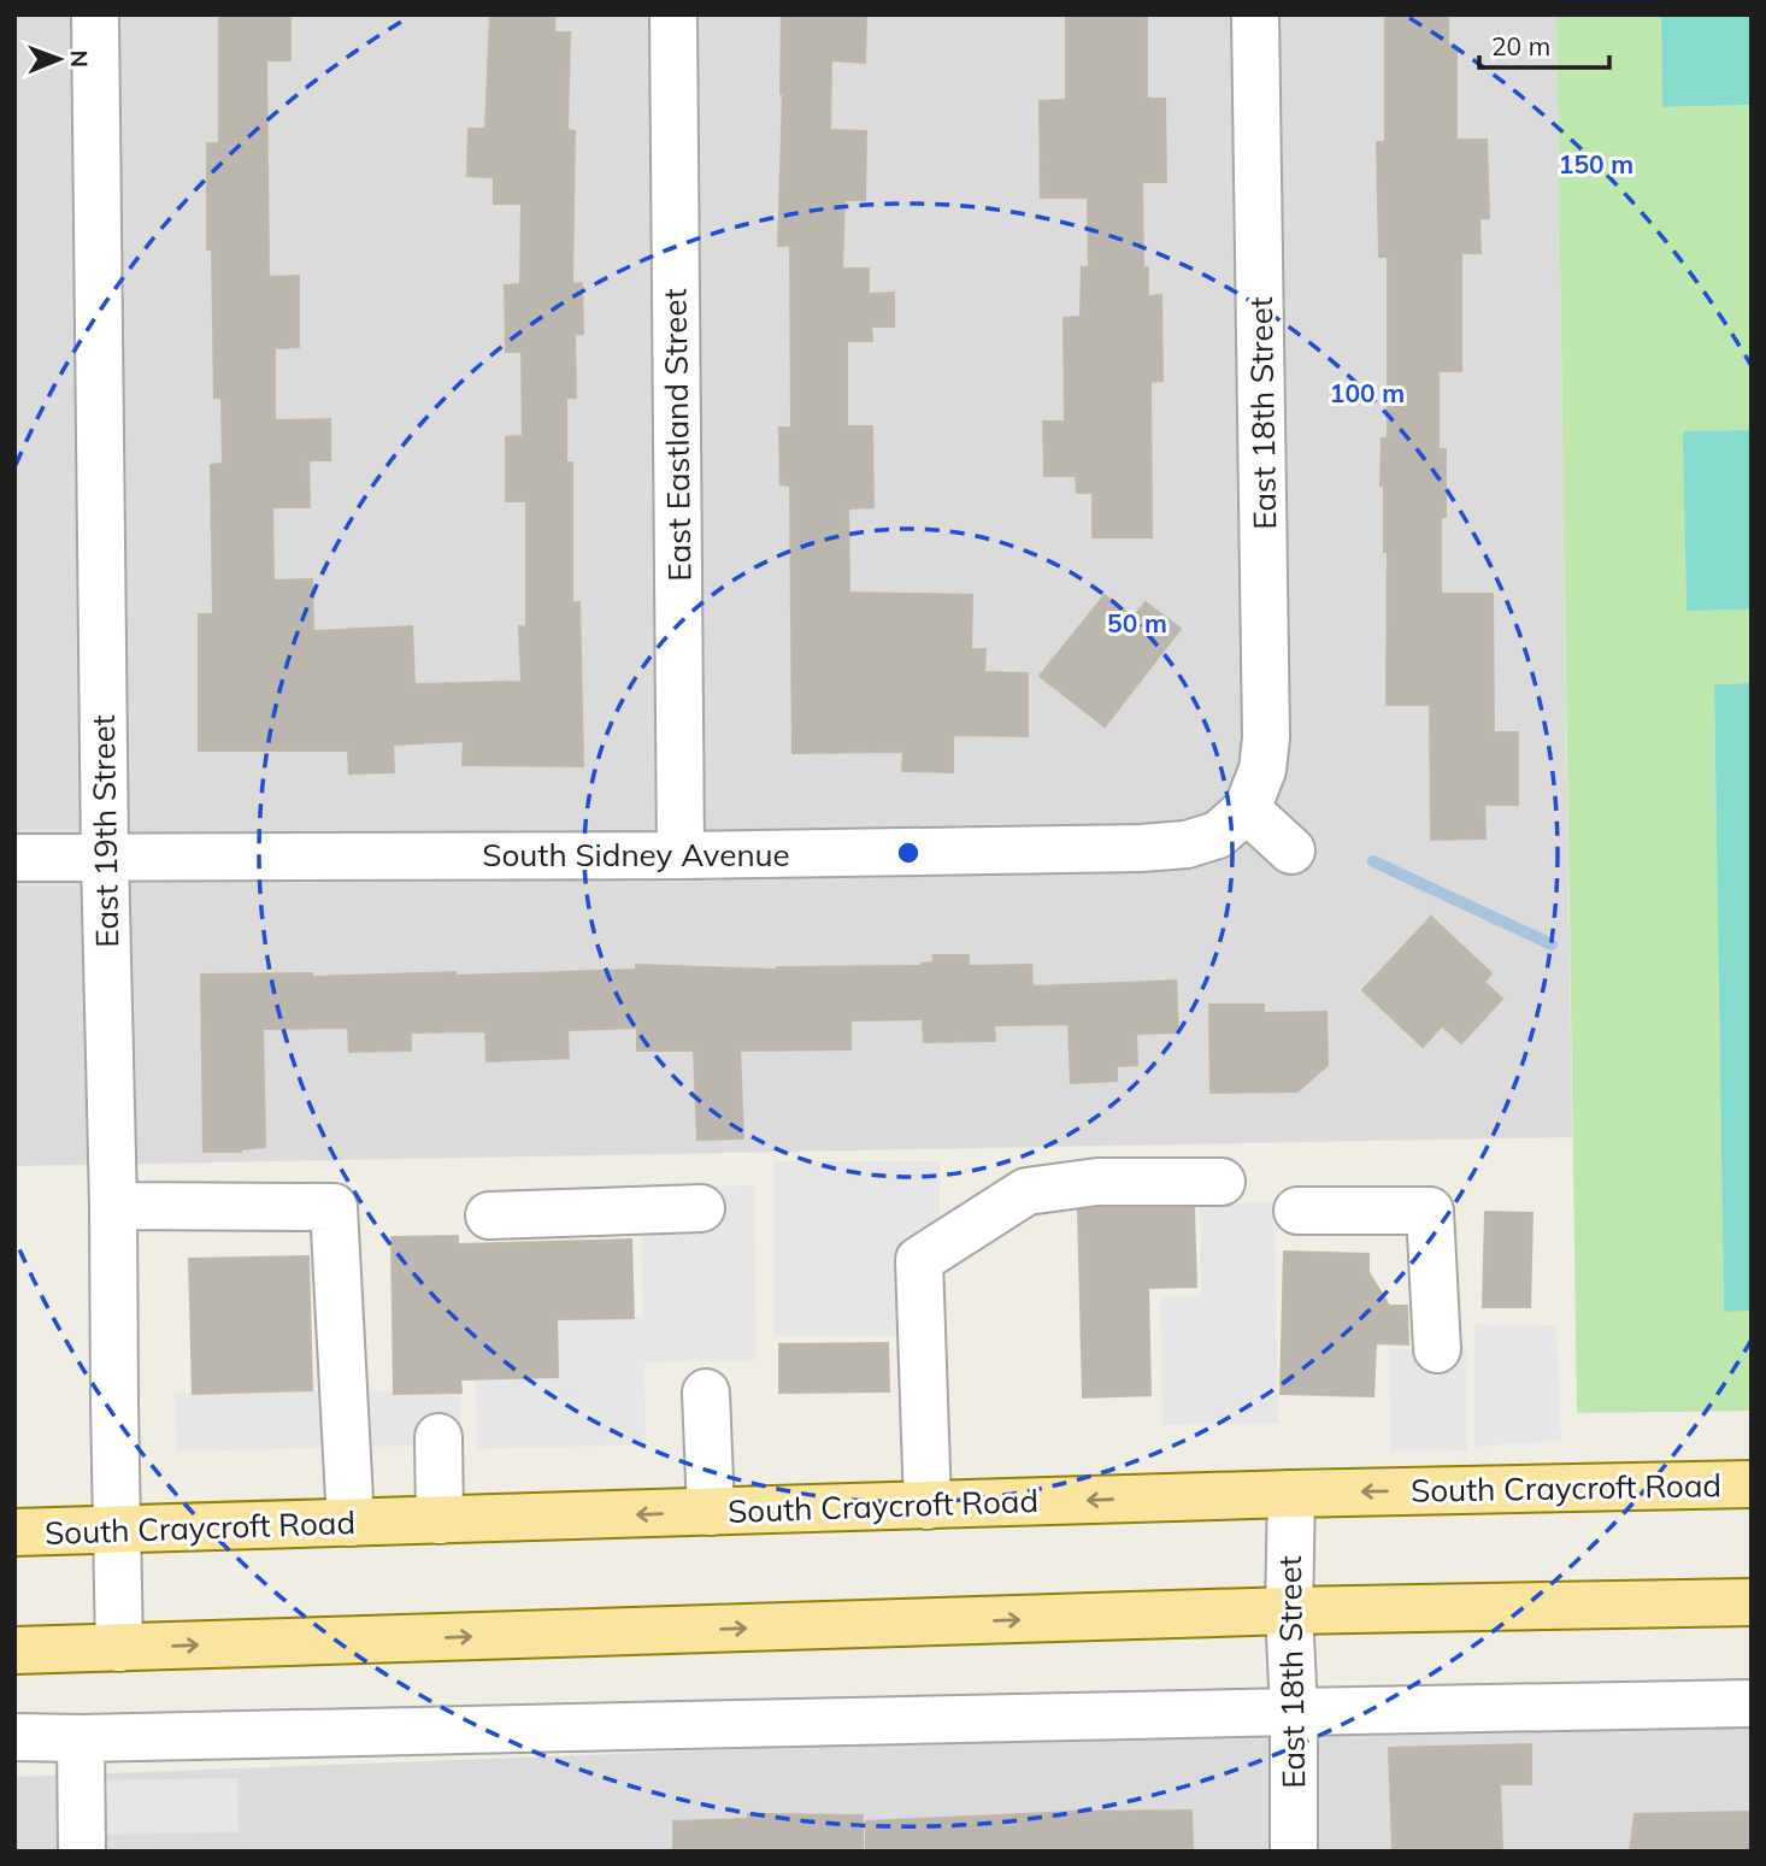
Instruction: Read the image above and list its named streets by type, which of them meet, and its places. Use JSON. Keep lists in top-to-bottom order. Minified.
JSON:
{"streets":{"main road":["South Craycroft Road"],"street":["East 18th Street","East Eastland Street","East 19th Street","South Sidney Avenue"]},"crossings":[["East 18th Street","South Sidney Avenue"],["East 18th Street","South Craycroft Road"],["East Eastland Street","South Sidney Avenue"],["East 19th Street","South Sidney Avenue"],["East 19th Street","South Craycroft Road"]],"scale_bar":"20 m","north":"right","rings":["150 m","100 m","50 m"]}
